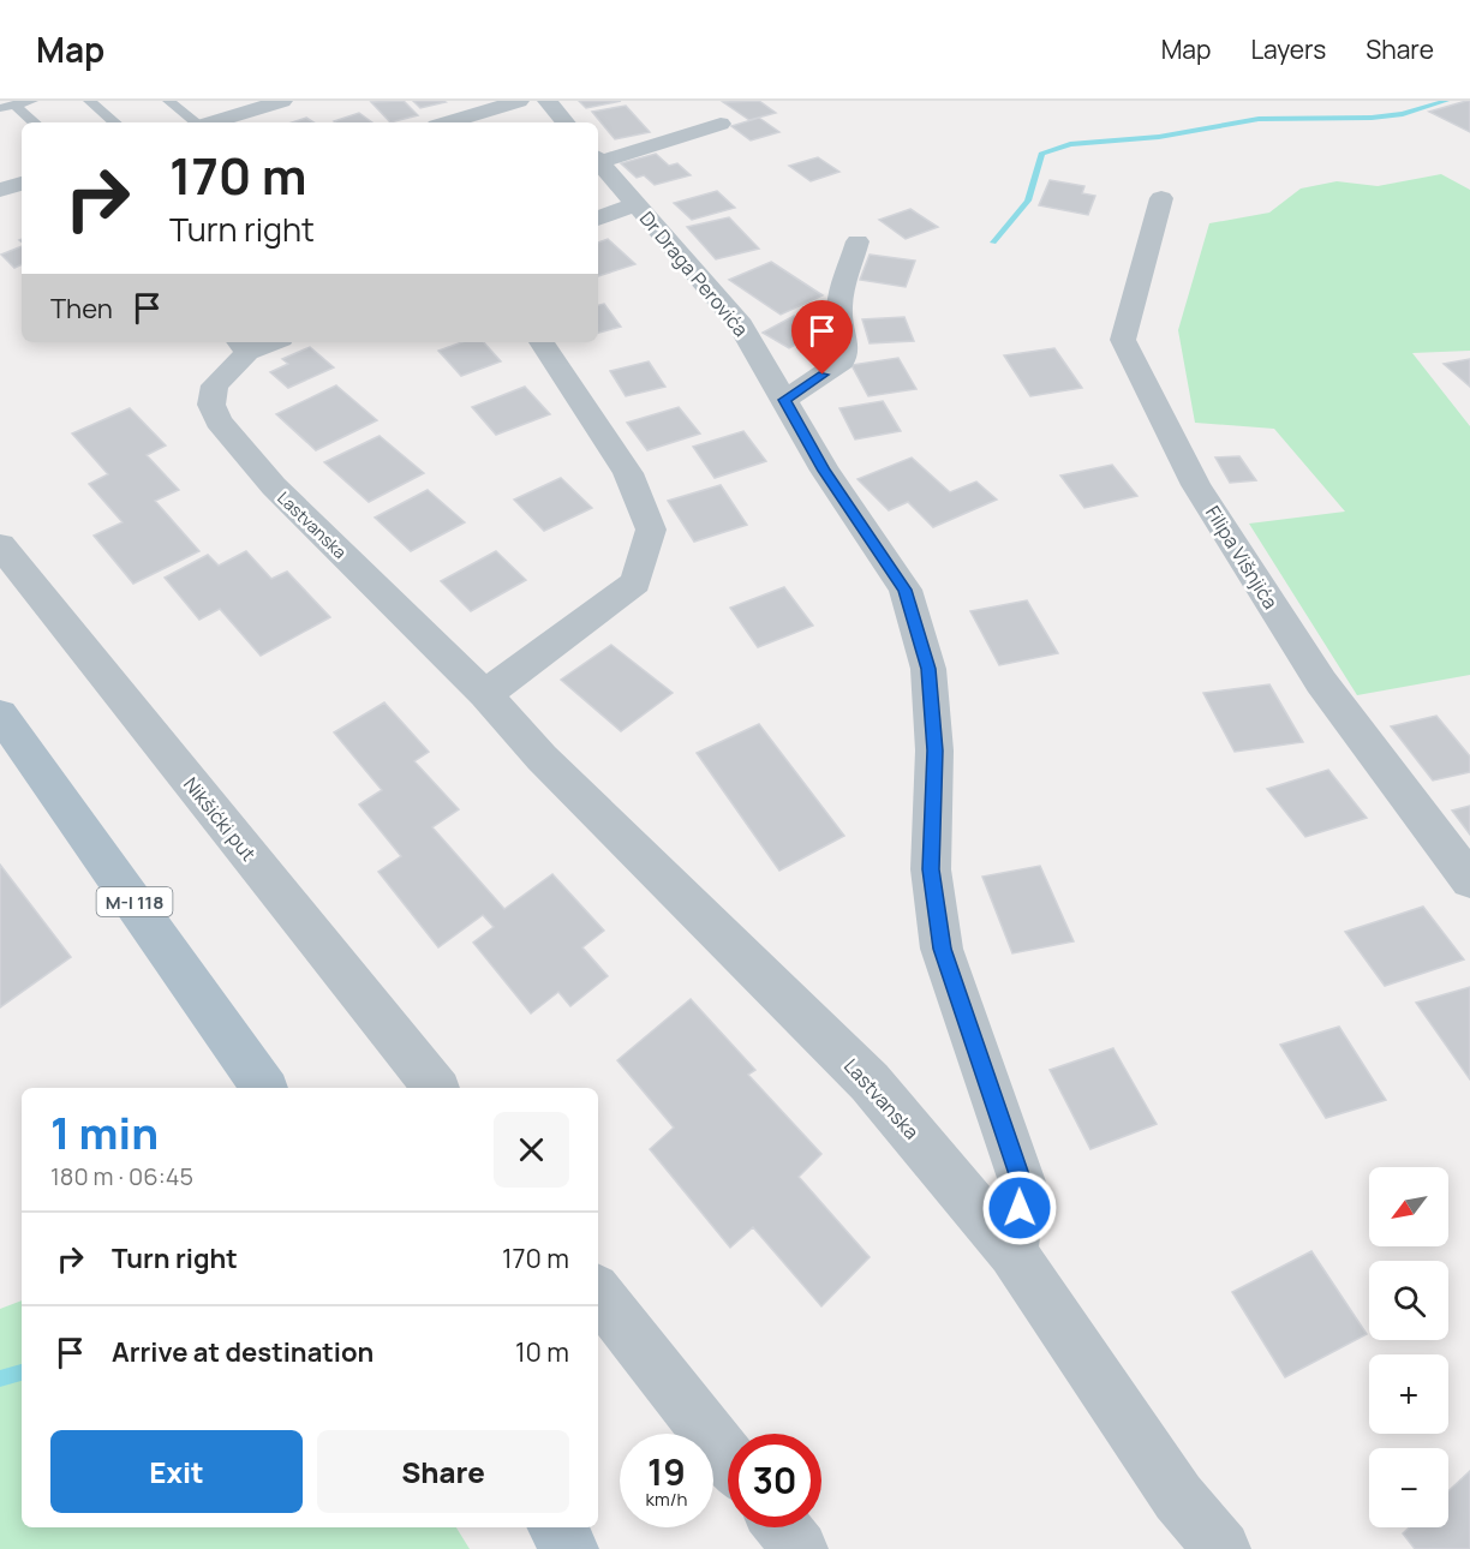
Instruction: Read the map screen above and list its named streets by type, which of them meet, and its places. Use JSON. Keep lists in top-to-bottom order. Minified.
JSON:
{"streets":{"main road":["M-I 118"],"street":["Dr Draga Perovića","Lastvanska","Filipa Višnjića","Nikšićki put"]},"crossings":[["Dr Draga Perovića","Lastvanska"]],"north":"bottom left","page":{"header":"Map","nav":["Map","Layers","Share"],"turn":["170 m","Turn right"],"then":"Then","heading":["1 min","180 m · 06:45"],"map_buttons":["+","−"],"list":[{"name":"Turn right","value":"170 m"},{"name":"Arrive at destination","value":"10 m"}],"buttons":["Exit","Share"],"speed":"19 km/h","limit":"30"}}
